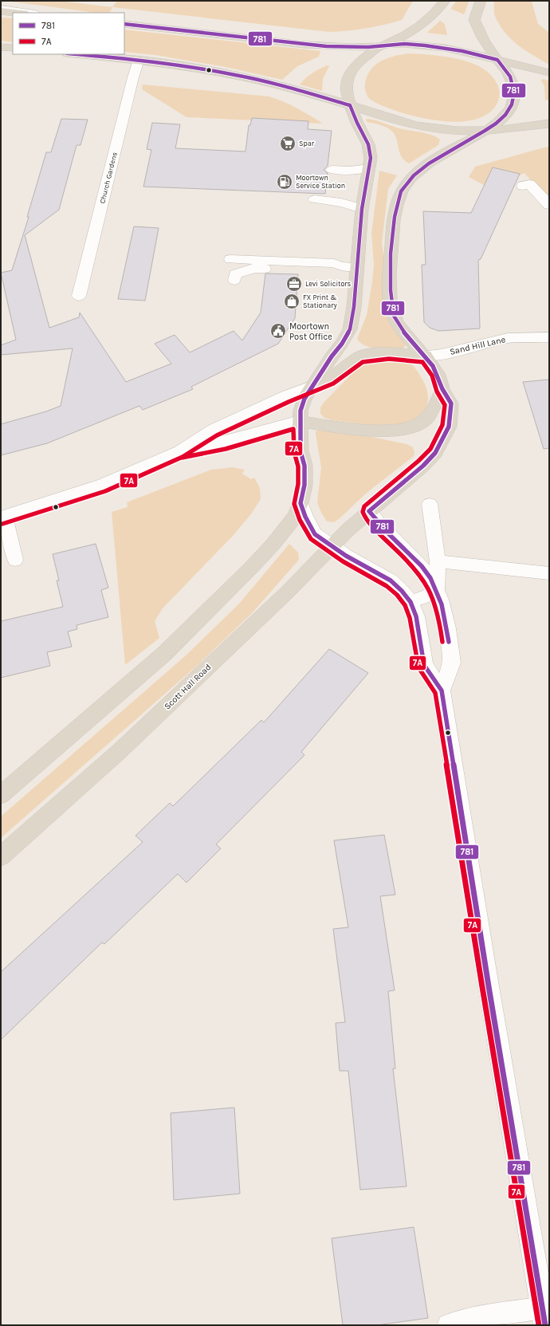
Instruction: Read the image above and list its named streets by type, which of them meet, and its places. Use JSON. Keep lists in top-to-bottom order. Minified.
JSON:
{"streets":{"highway":["Scott Hall Road"],"street":["Church Gardens","Sand Hill Lane"]},"crossings":[["Sand Hill Lane","Scott Hall Road"]],"places":{"supermarket":["Spar"],"fuel station":["Moortown Service Station"],"office":["Levi Solicitors"],"shop":["FX Print & Stationary"],"public building":["Moortown Post Office"]},"lines":["transit line 781","transit line 7A"],"legend":["781","7A"]}
